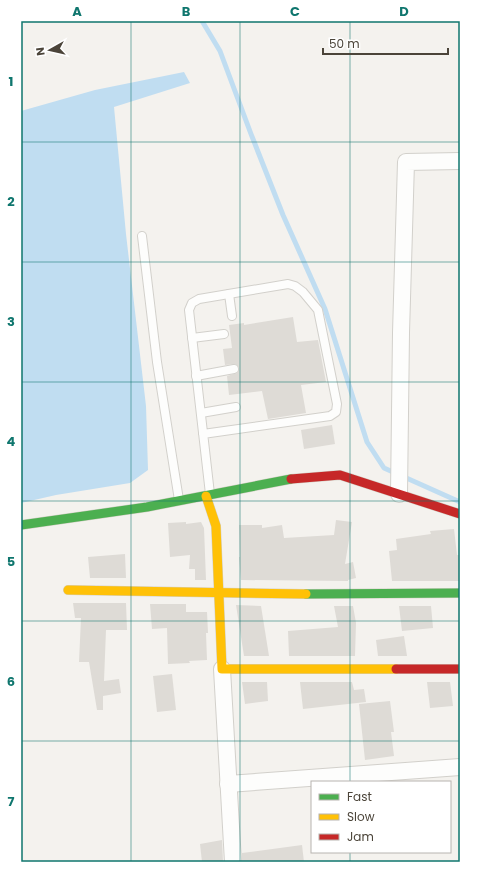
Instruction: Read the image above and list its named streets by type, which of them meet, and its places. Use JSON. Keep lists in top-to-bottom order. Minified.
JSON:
{"legend":["Fast","Slow","Jam"],"scale_bar":"50 m","north":"left","grid":{"columns":["A","B","C","D"],"rows":["1","2","3","4","5","6","7"]}}
